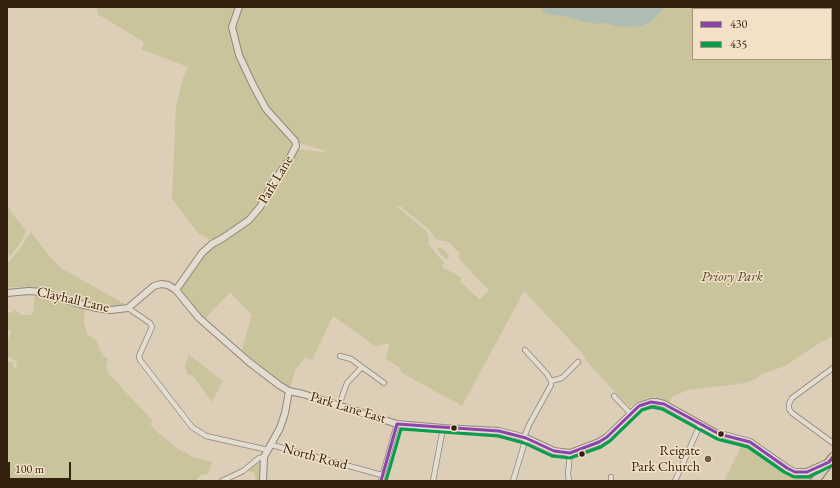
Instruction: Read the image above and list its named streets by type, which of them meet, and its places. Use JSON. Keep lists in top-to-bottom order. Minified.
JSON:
{"streets":{"street":["Park Lane","Clayhall Lane","Park Lane East","North Road"]},"crossings":[["Park Lane","Clayhall Lane"],["Park Lane","Park Lane East"],["Clayhall Lane","Park Lane East"],["Clayhall Lane","North Road"]],"parks":["Priory Park"],"places":["Reigate Park Church"],"lines":["transit line 430","transit line 435"],"legend":["430","435"],"scale_bar":"100 m"}
